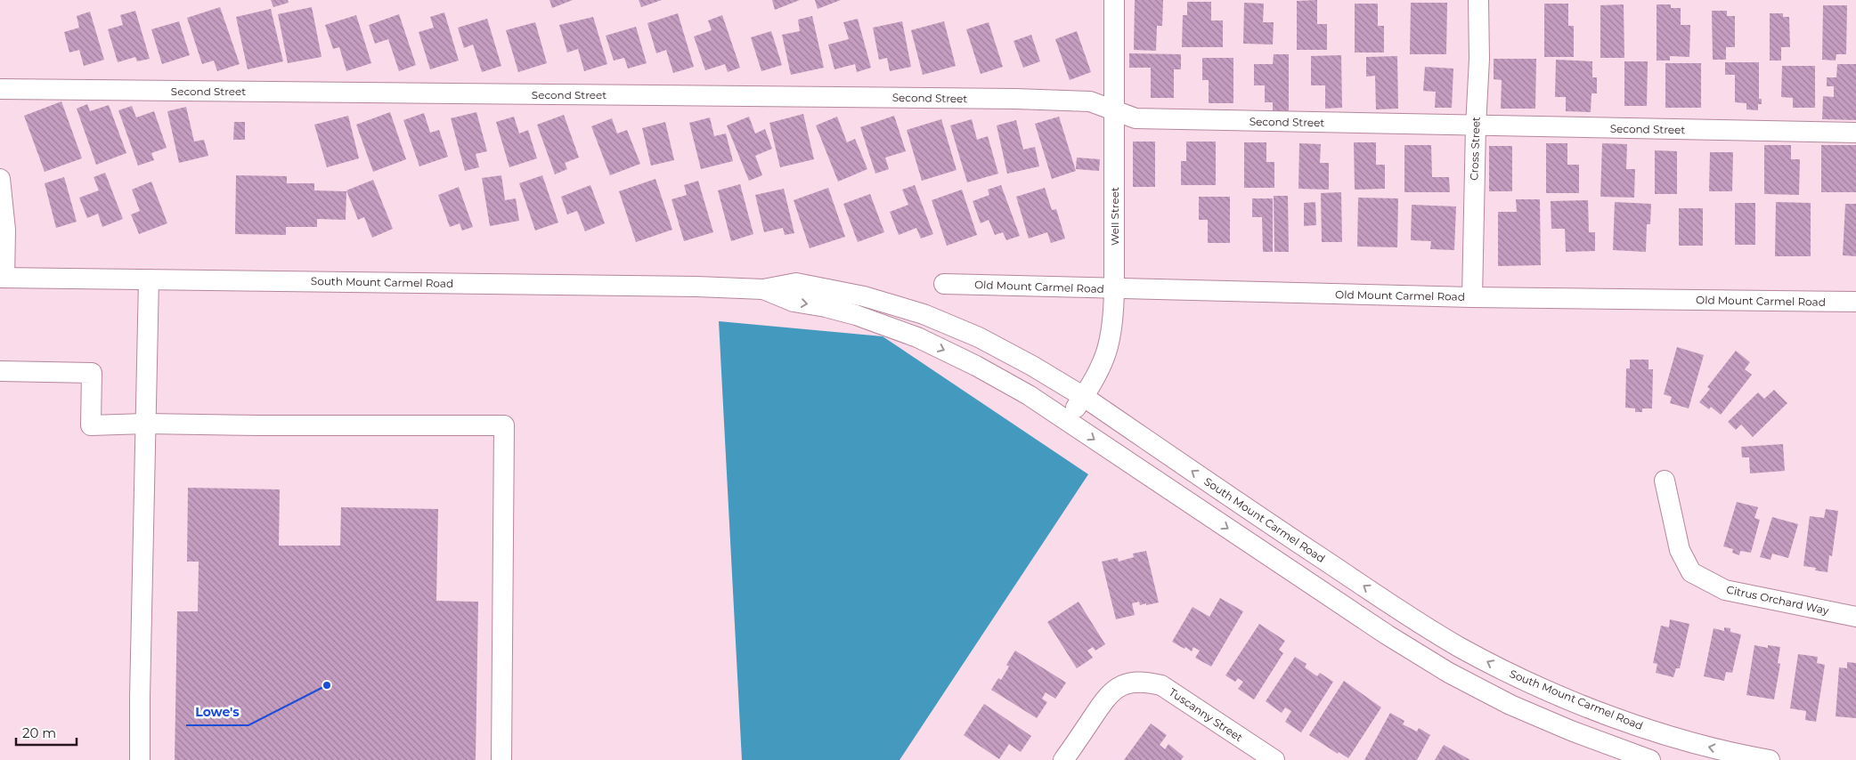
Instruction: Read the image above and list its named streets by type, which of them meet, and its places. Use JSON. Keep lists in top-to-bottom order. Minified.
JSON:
{"streets":{"street":["Second Street","Cross Street","Well Street","South Mount Carmel Road","Old Mount Carmel Road","Citrus Orchard Way","Tuscanny Street"]},"crossings":[["Second Street","Cross Street"],["Second Street","Well Street"],["Cross Street","Old Mount Carmel Road"],["Well Street","South Mount Carmel Road"],["Well Street","Old Mount Carmel Road"]],"places":["Lowe's"],"scale_bar":"20 m"}
